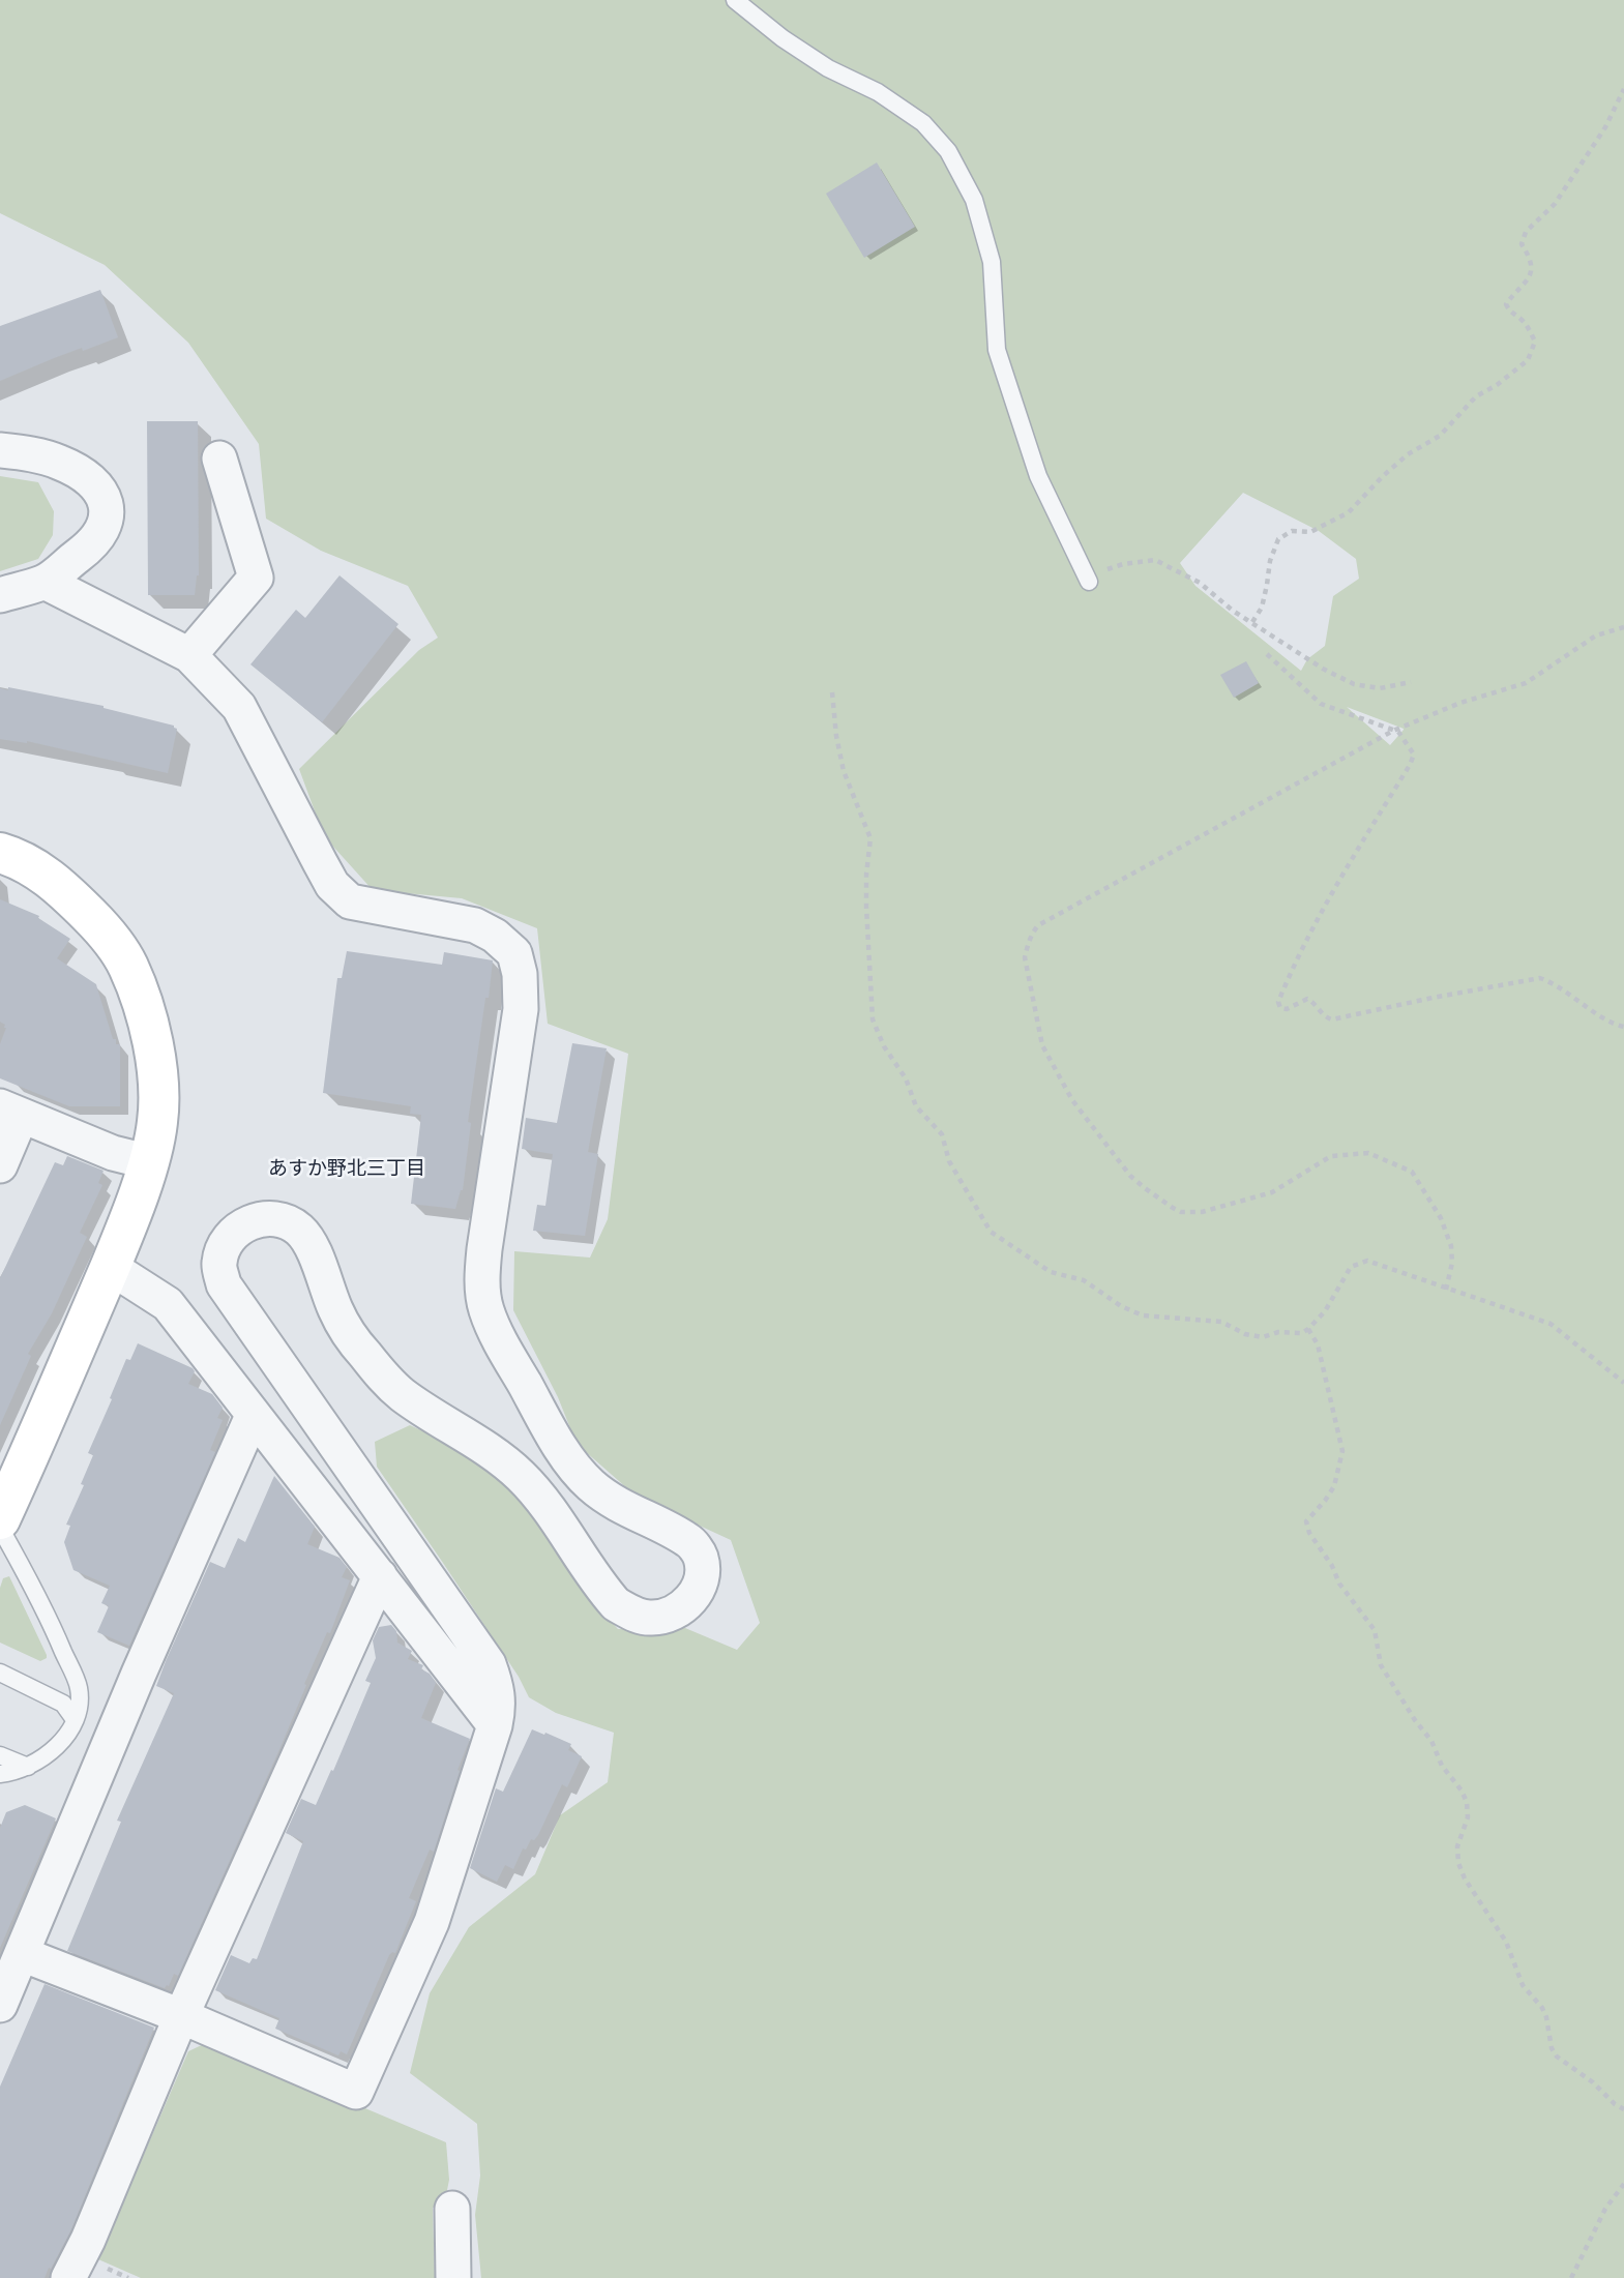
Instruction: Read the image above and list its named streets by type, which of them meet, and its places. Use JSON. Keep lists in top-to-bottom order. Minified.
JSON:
{"districts":["あすか野北三丁目"]}
